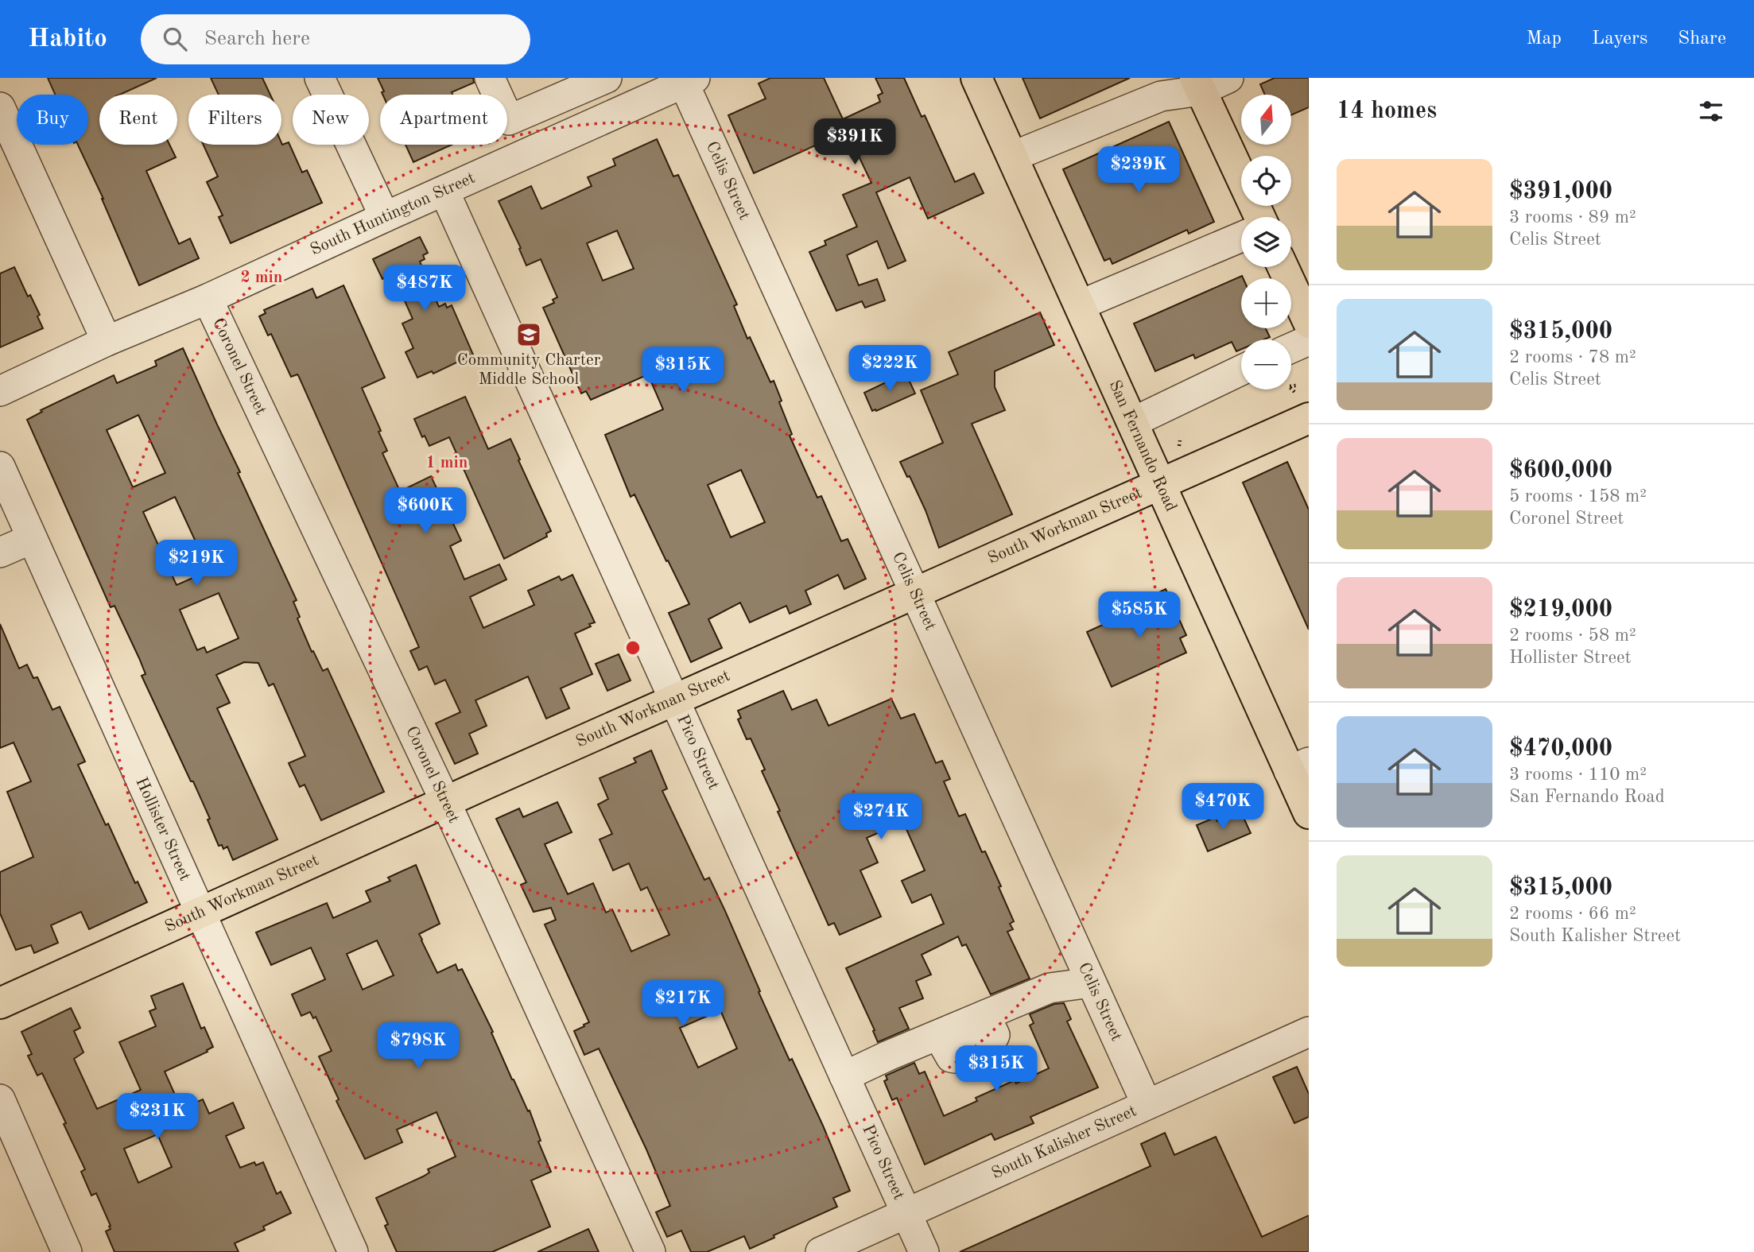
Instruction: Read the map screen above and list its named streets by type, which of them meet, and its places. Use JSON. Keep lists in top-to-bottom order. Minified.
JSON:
{"streets":{"main road":["San Fernando Road","South Workman Street"],"street":["Celis Street","South Huntington Street","Coronel Street","Pico Street","Hollister Street","South Kalisher Street"]},"crossings":[["Celis Street","South Huntington Street"],["Celis Street","South Workman Street"],["Celis Street","South Kalisher Street"],["South Huntington Street","Coronel Street"],["South Huntington Street","Pico Street"],["Coronel Street","South Workman Street"],["San Fernando Road","South Workman Street"],["South Workman Street","Pico Street"],["South Workman Street","Hollister Street"],["Pico Street","South Kalisher Street"]],"places":{"school or university":["Community Charter Middle School"]},"north":"top","page":{"header":"Habito","search":"Search here","nav":["Map","Layers","Share"],"heading":"14 homes","map_buttons":["+","−"],"chip":["Buy","Rent","Filters","New","Apartment"],"price":["$391K","$239K","$487K","$222K","$315K","$600K","$219K","$585K","$470K","$274K","$217K","$798K","$315K","$231K"],"list":[{"name":"$391,000","note":"3 rooms · 89 m² · Celis Street"},{"name":"$315,000","note":"2 rooms · 78 m² · Celis Street"},{"name":"$600,000","note":"5 rooms · 158 m² · Coronel Street"},{"name":"$219,000","note":"2 rooms · 58 m² · Hollister Street"},{"name":"$470,000","note":"3 rooms · 110 m² · San Fernando Road"},{"name":"$315,000","note":"2 rooms · 66 m² · South Kalisher Street"}]},"rings":["2 min","1 min"]}
